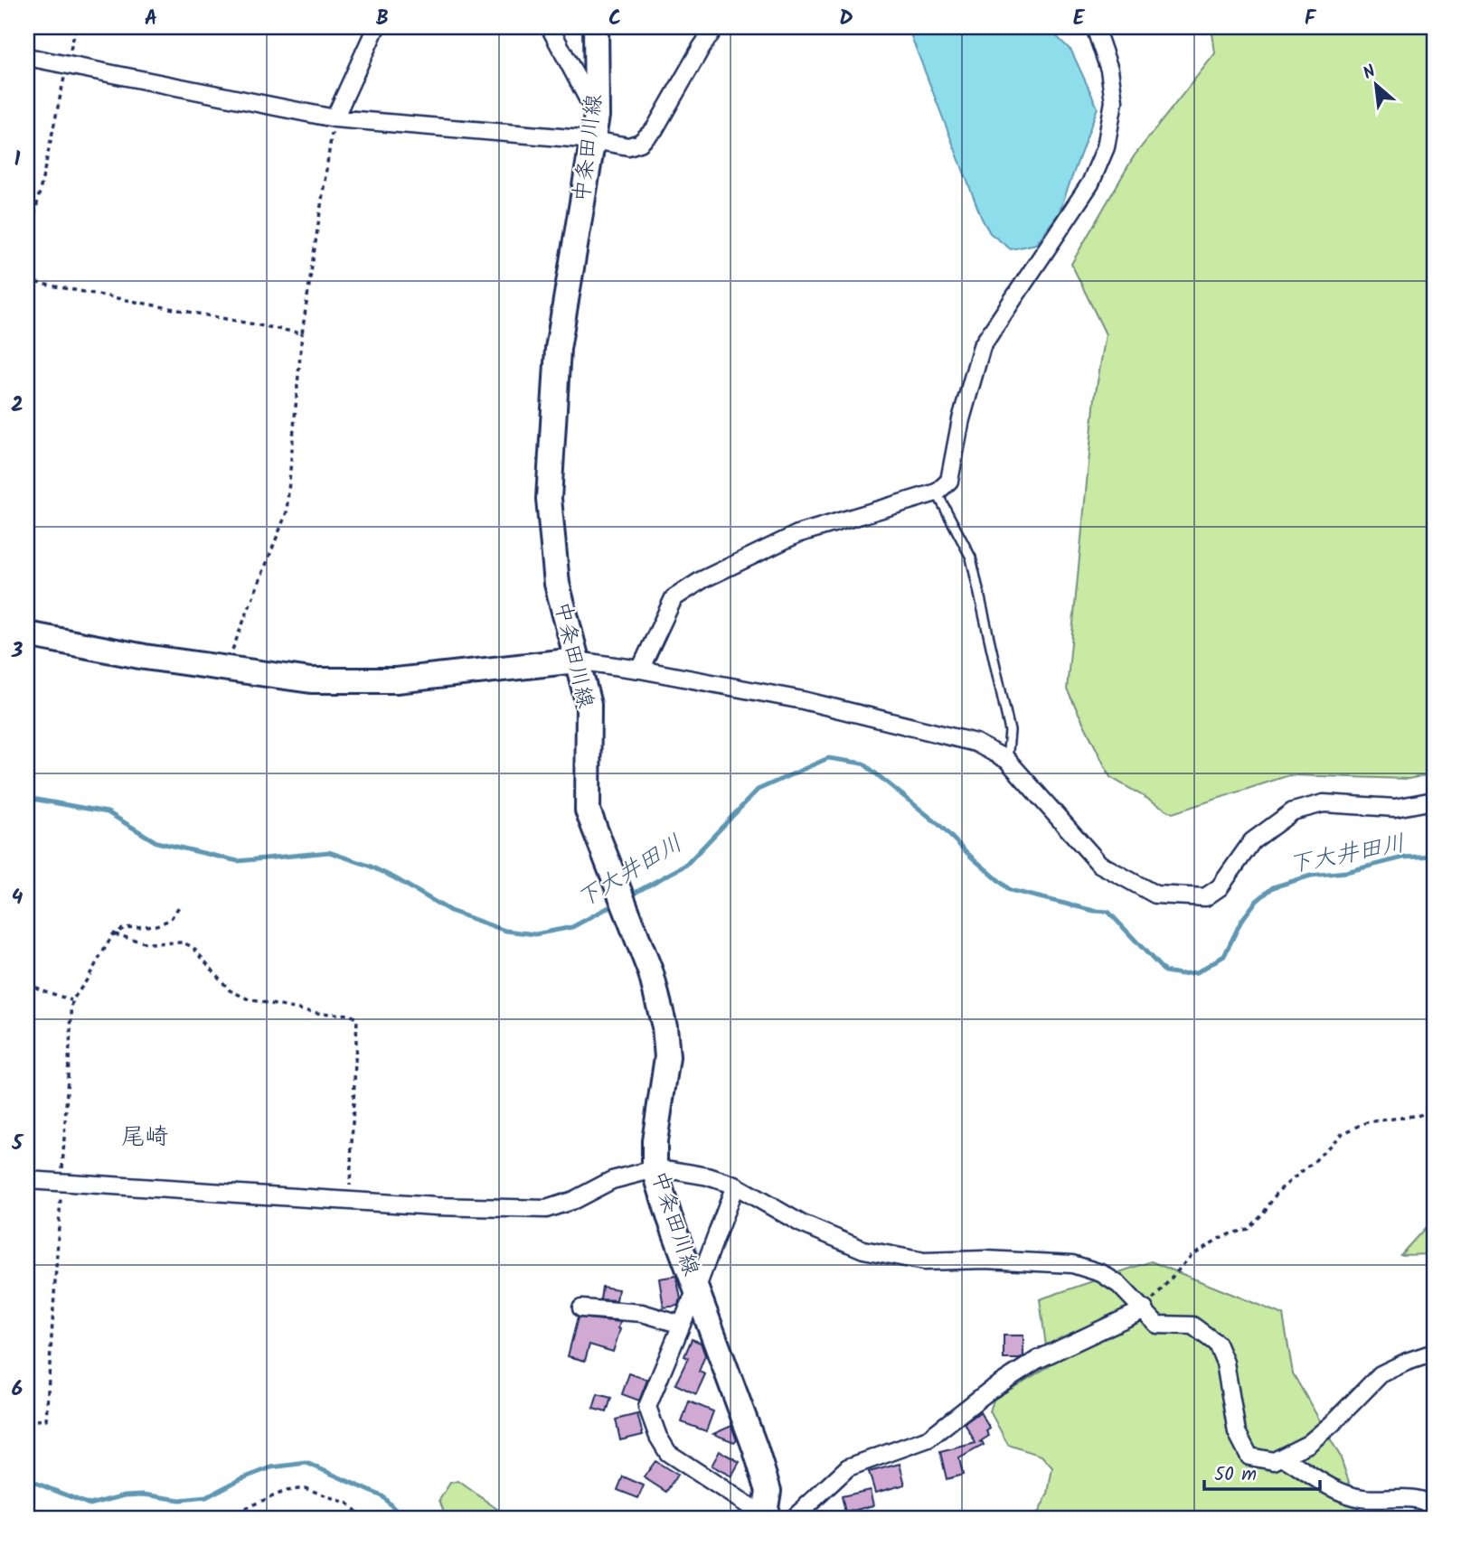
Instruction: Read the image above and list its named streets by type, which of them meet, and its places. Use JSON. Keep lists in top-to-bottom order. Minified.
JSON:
{"streets":{"main road":["中条田川線"]},"districts":["尾崎"],"water":["下大井田川"],"scale_bar":"50 m","north":"top left","grid":{"columns":["A","B","C","D","E","F"],"rows":["1","2","3","4","5","6"]}}
